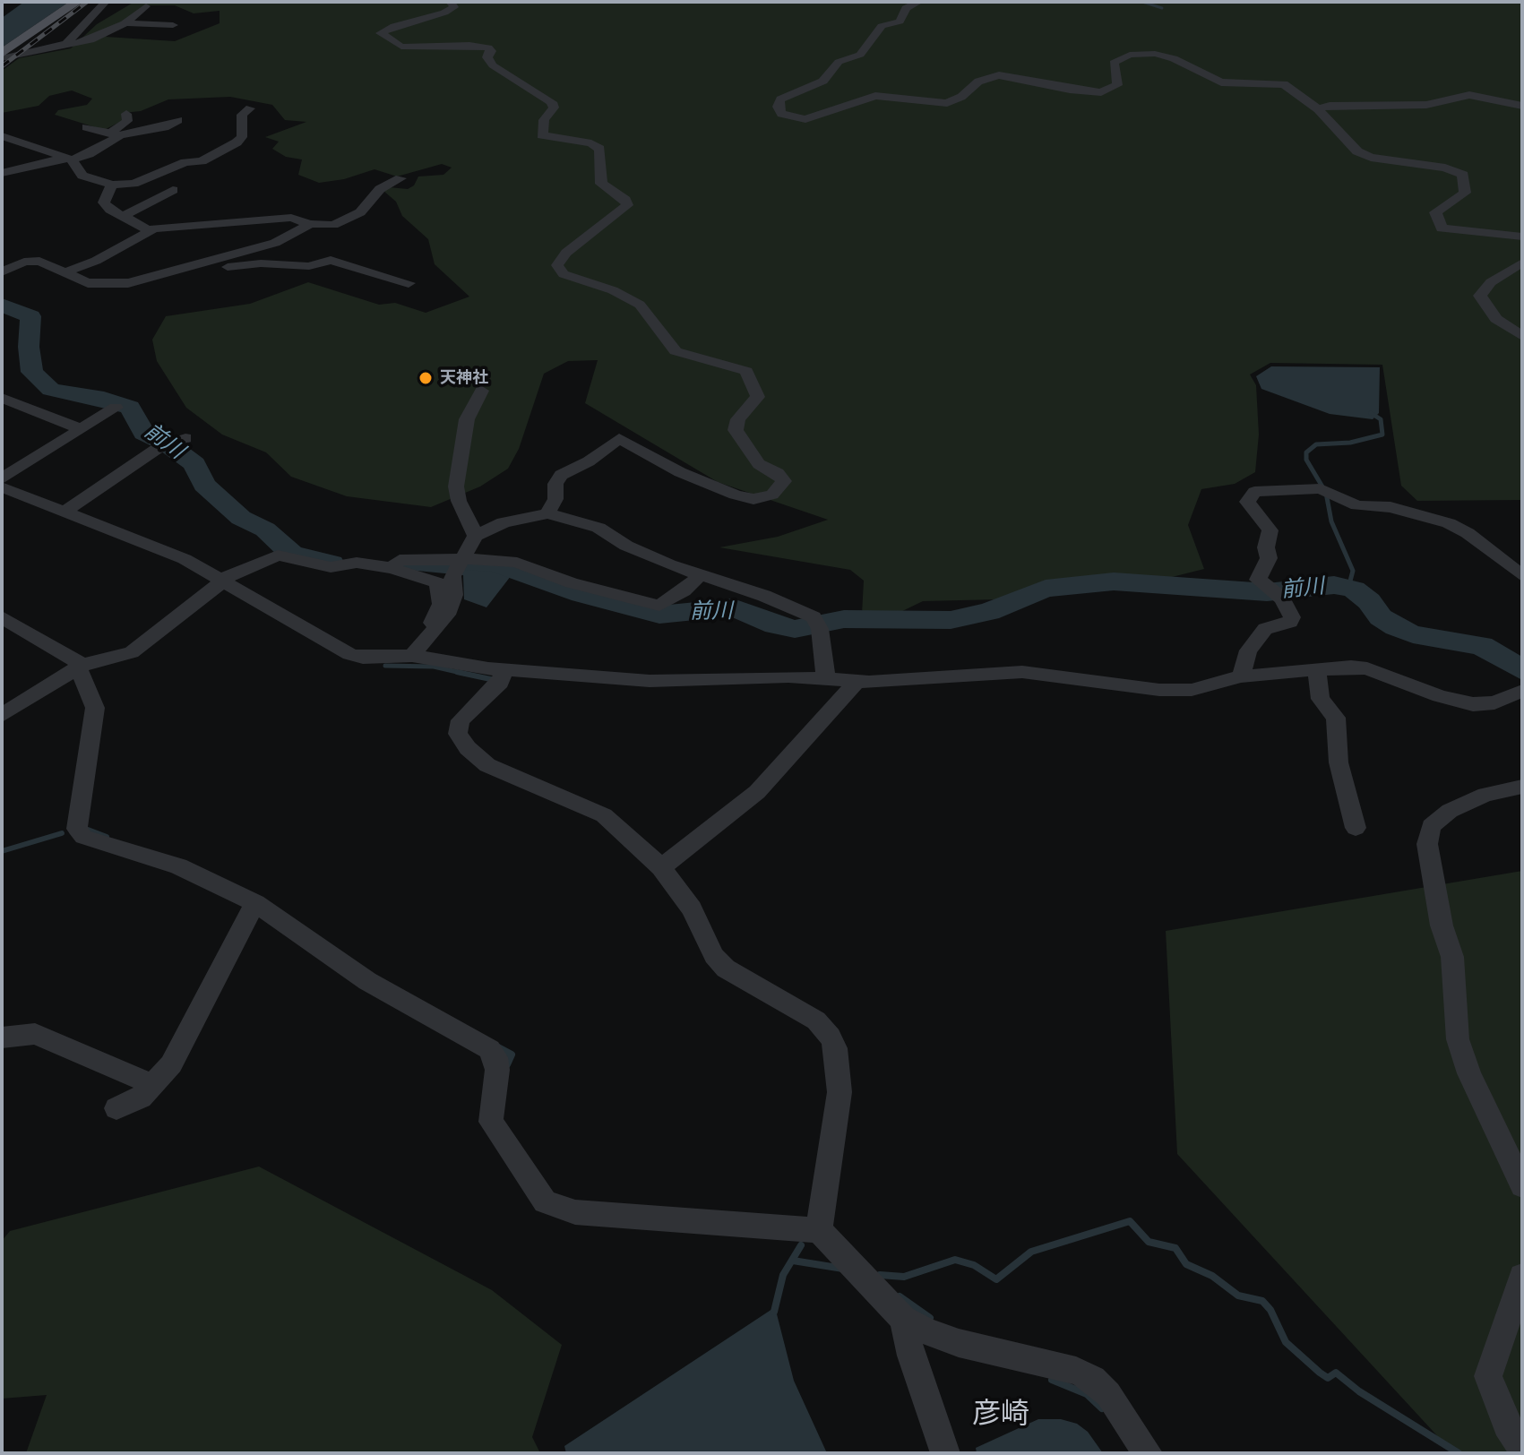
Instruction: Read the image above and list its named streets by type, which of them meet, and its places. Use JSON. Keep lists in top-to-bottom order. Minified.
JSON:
{"districts":["彦崎"],"water":["前川"],"places":["天神社"]}
